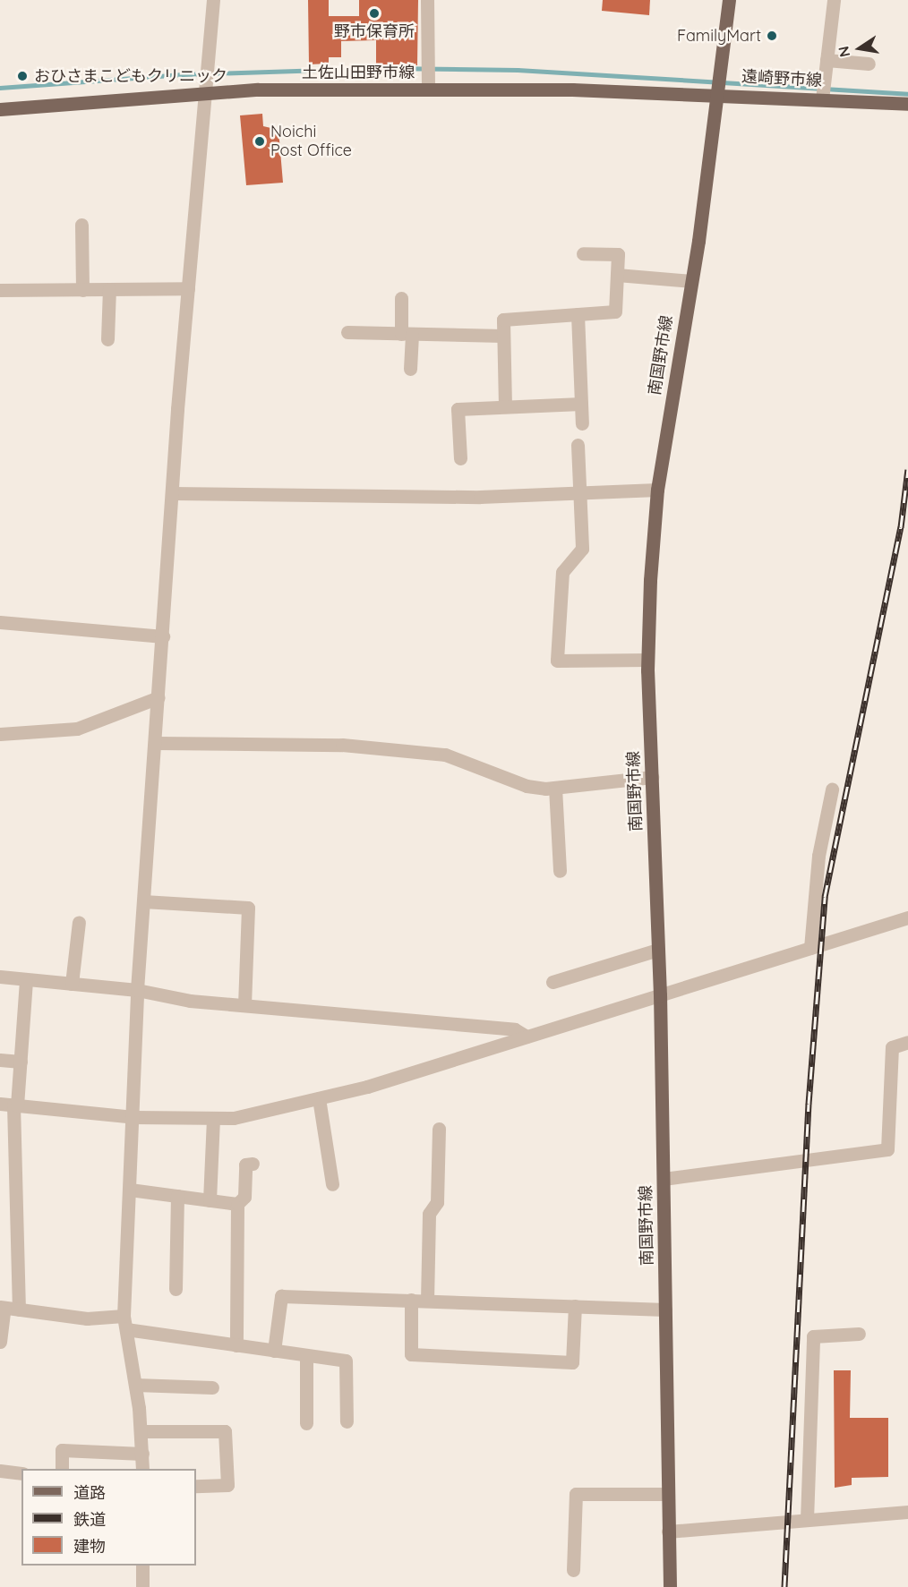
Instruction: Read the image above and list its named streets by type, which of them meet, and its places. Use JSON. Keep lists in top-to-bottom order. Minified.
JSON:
{"streets":{"main road":["土佐山田野市線","遠崎野市線","南国野市線"]},"crossings":[["土佐山田野市線","遠崎野市線"],["土佐山田野市線","南国野市線"],["遠崎野市線","南国野市線"]],"places":["野市保育所","FamilyMart","おひさまこどもクリニック","Noichi Post Office"],"legend":["道路","鉄道","建物"],"north":"left"}
